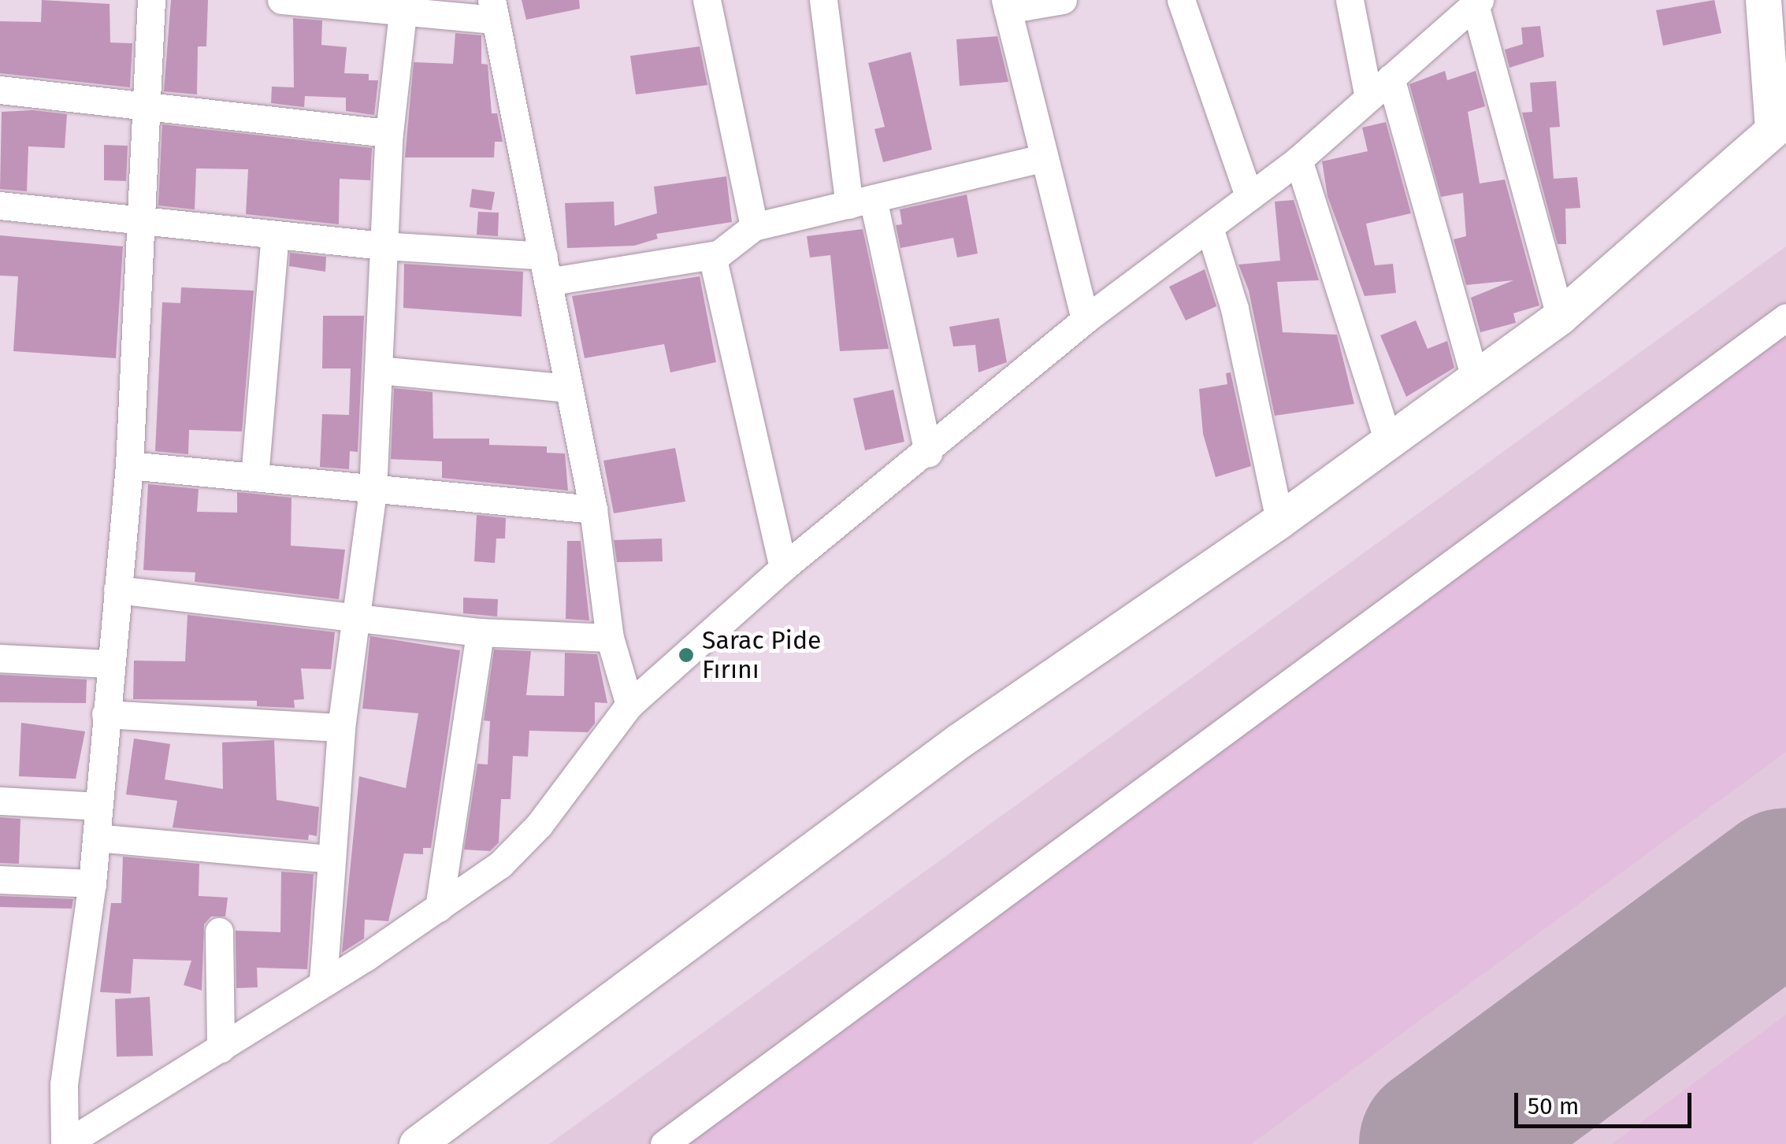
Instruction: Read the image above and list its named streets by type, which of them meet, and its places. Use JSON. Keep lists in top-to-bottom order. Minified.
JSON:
{"places":["Sarac Pide Fırını"],"scale_bar":"50 m"}
